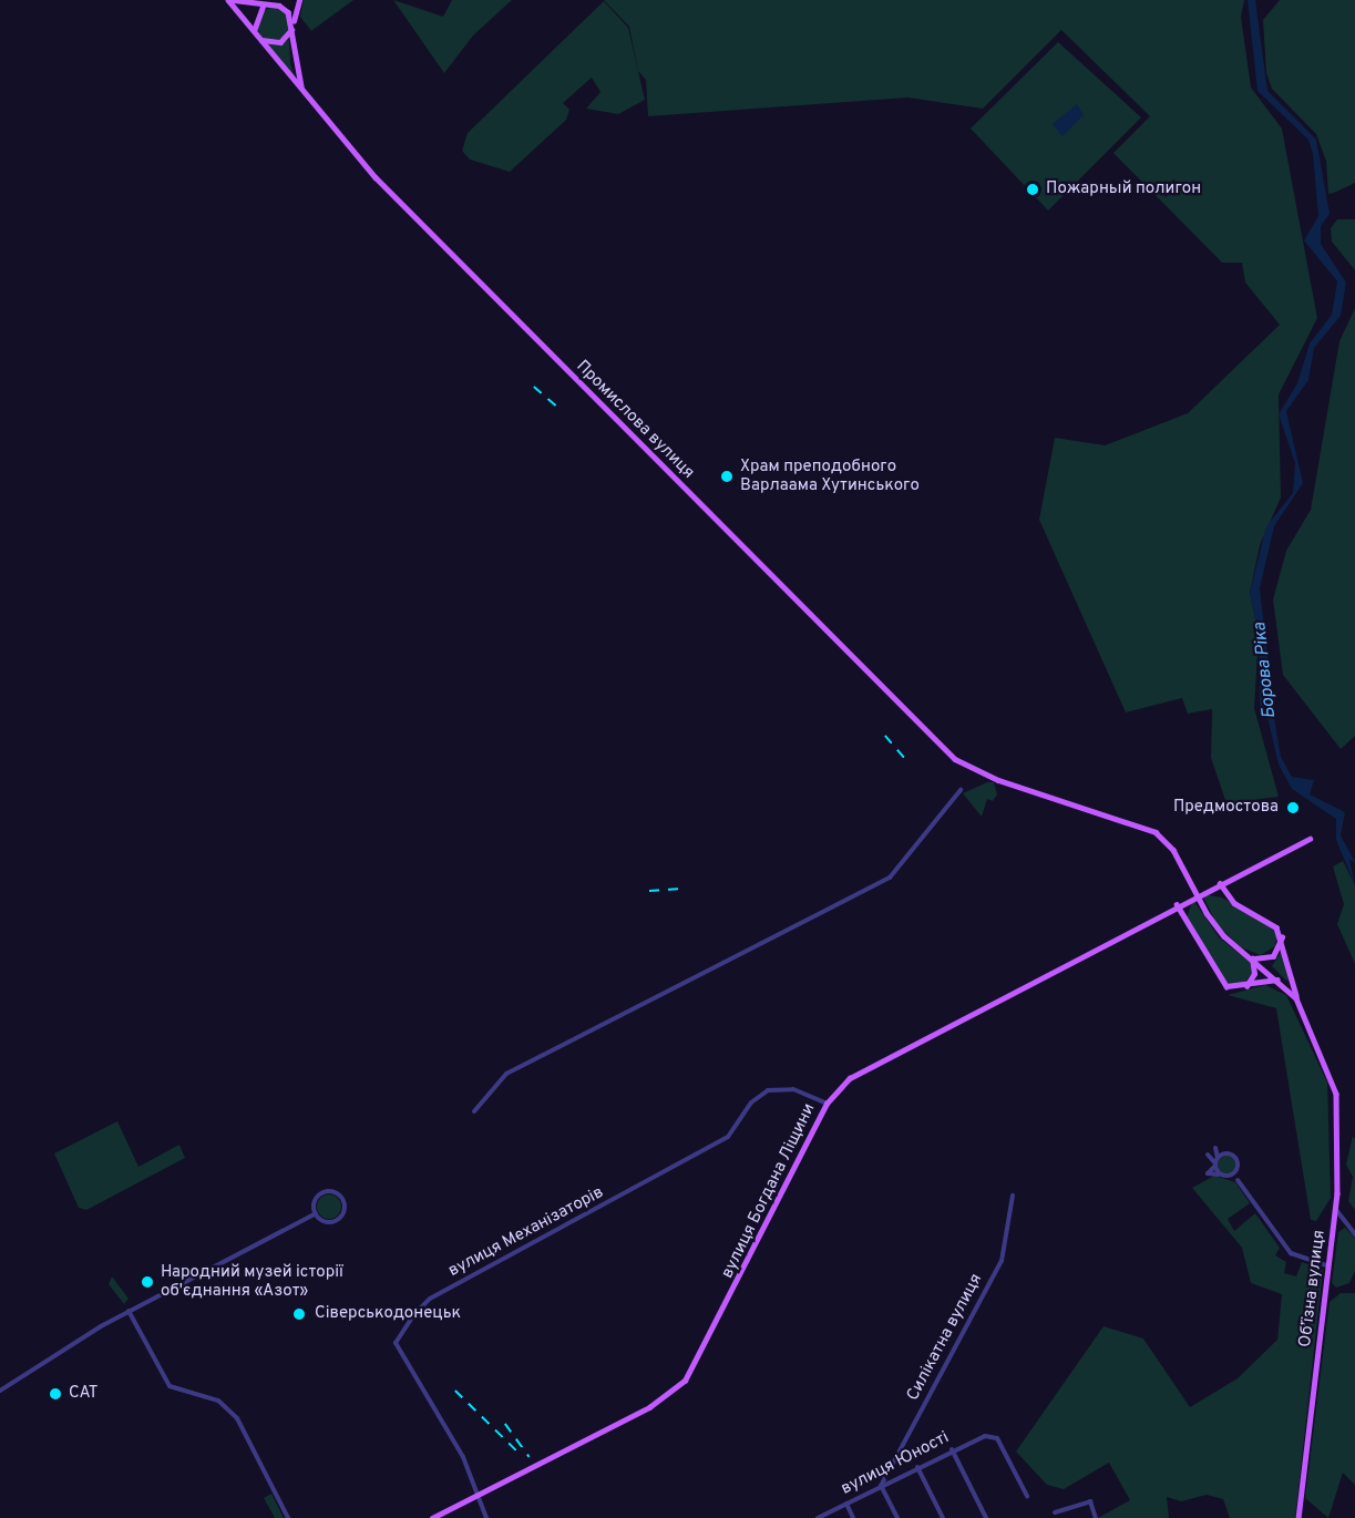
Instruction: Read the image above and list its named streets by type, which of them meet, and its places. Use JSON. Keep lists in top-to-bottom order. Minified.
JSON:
{"streets":{"main road":["Промислова вулиця","вулиця Богдана Ліщини","Об’їзна вулиця"],"street":["вулиця Механізаторів","Силікатна вулиця","вулиця Юності"]},"crossings":[["вулиця Богдана Ліщини","вулиця Механізаторів"],["Силікатна вулиця","вулиця Юності"]],"water":["Борова Ріка"],"places":["Пожарный полигон","Храм преподобного Варлаама Хутинського","Предмостова","Народний музей історії об'єднання «Азот»","Сіверськодонецьк","CAT"]}
